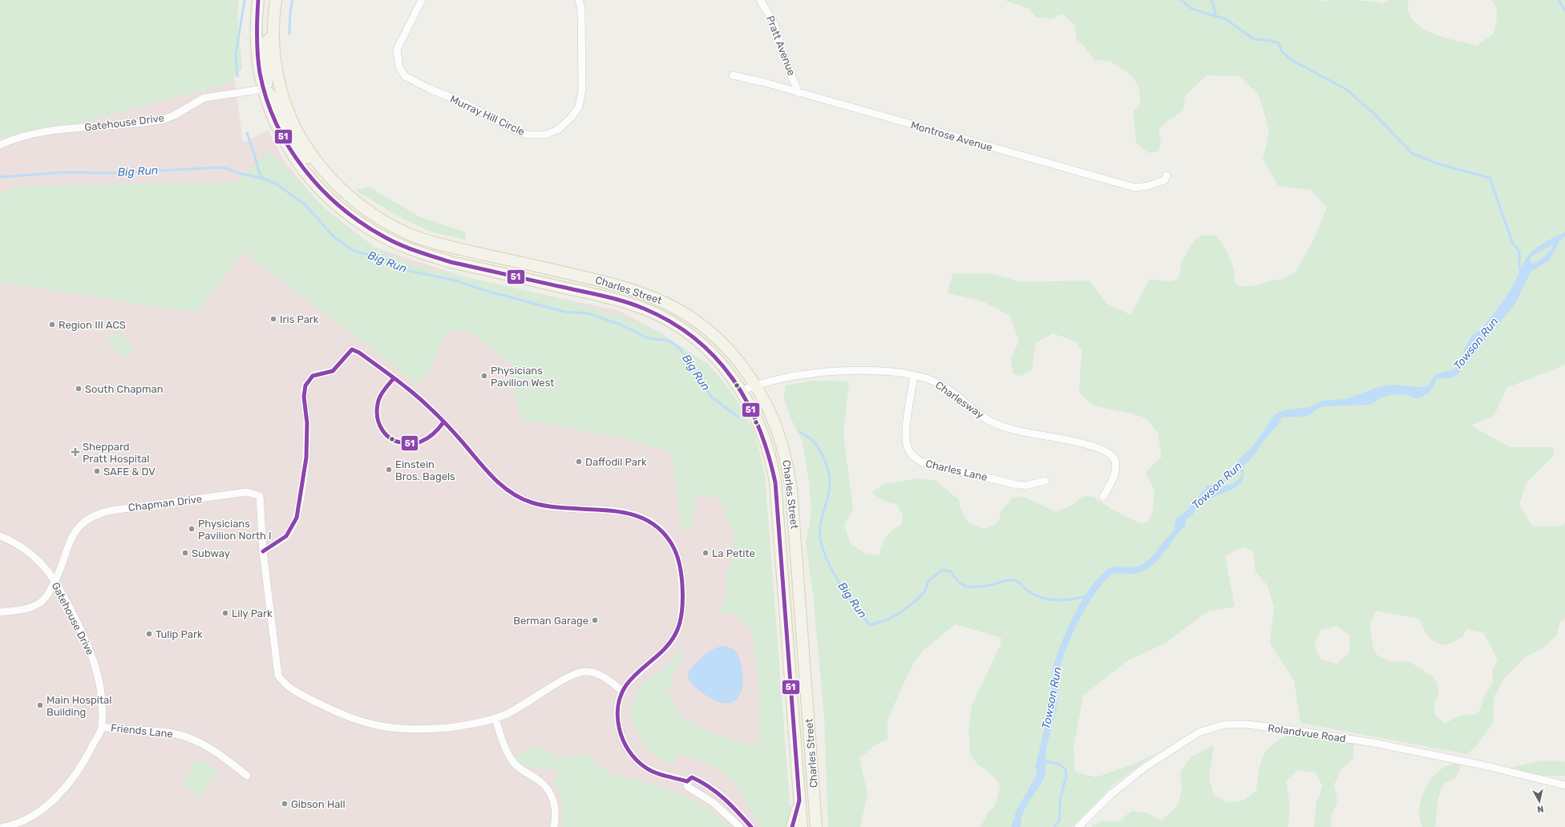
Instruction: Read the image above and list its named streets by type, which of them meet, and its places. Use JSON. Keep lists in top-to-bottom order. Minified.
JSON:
{"streets":{"main road":["Charles Street"],"street":["Pratt Avenue","Murray Hill Circle","Gatehouse Drive","Montrose Avenue","Charlesway","Charles Lane","Chapman Drive","Friends Lane","Rolandvue Road"]},"crossings":[["Pratt Avenue","Montrose Avenue"],["Gatehouse Drive","Charles Street"],["Gatehouse Drive","Chapman Drive"],["Gatehouse Drive","Friends Lane"],["Charles Street","Charlesway"],["Charlesway","Charles Lane"]],"water":["Big Run","Towson Run"],"places":{"other":["Iris Park","Region III ACS","Physicians Pavilion West","South Chapman","Daffodil Park","Einstein Bros. Bagels","SAFE & DV","Physicians Pavilion North I","Subway","La Petite","Lily Park","Berman Garage","Tulip Park","Main Hospital Building","Gibson Hall"],"health":["Sheppard Pratt Hospital"]},"lines":["transit line 51"],"north":"bottom"}
